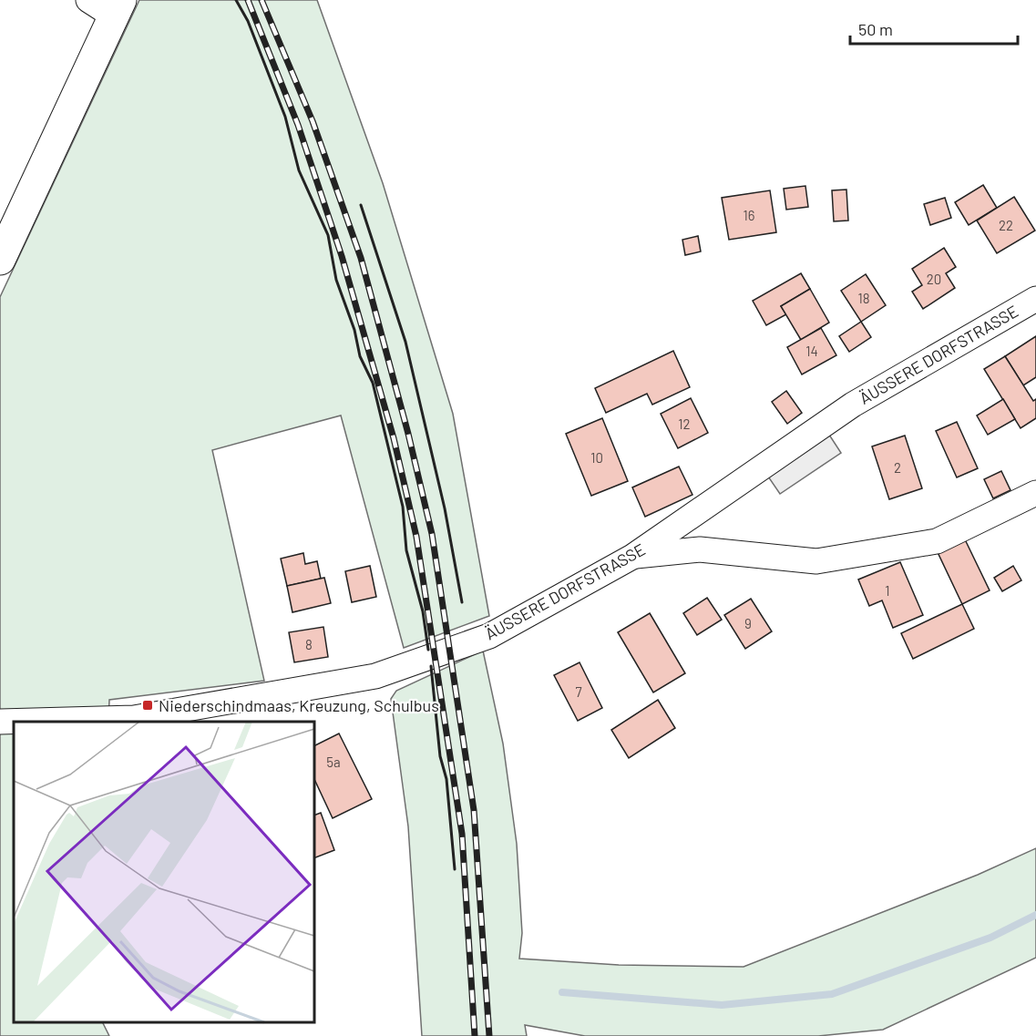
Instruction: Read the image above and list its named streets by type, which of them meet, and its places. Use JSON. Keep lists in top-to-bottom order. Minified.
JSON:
{"streets":{"street":["ÄUSSERE DORFSTRASSE"]},"places":{"transit":["Niederschindmaas, Kreuzung, Schulbus"]},"house_numbers":["16","22","20","18","14","12","10","2","1","9","8","7","5a"],"scale_bar":"50 m"}
